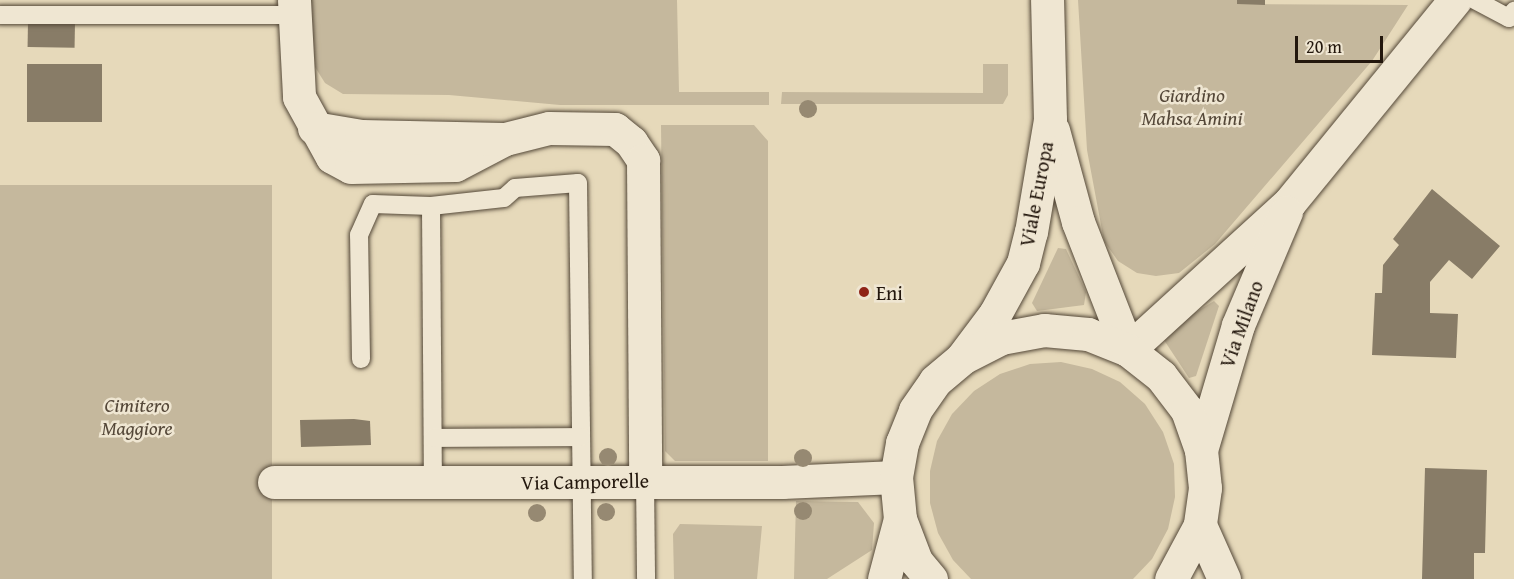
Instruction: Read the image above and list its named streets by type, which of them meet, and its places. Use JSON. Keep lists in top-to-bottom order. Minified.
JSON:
{"streets":{"street":["Viale Europa","Via Milano","Via Camporelle"]},"crossings":[["Viale Europa","Via Milano"]],"parks":["Giardino Mahsa Amini","Cimitero Maggiore"],"places":["Eni"],"scale_bar":"20 m"}
